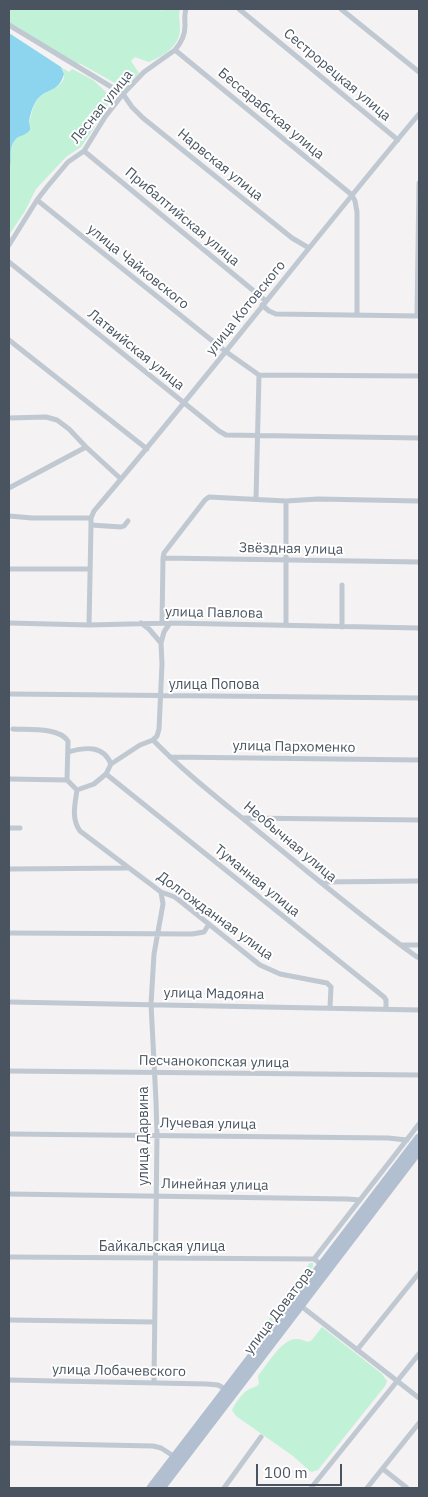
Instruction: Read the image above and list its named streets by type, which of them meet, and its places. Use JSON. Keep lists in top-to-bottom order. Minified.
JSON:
{"streets":{"main road":["улица Доватора"],"street":["Сестрорецкая улица","Лесная улица","Бессарабская улица","Нарвская улица","Прибалтийская улица","улица Чайковского","улица Котовского","Латвийская улица","Звёздная улица","улица Павлова","улица Попова","улица Пархоменко","Необычная улица","Туманная улица","Долгожданная улица","улица Мадояна","Песчанокопская улица","Лучевая улица","улица Дарвина","Линейная улица","Байкальская улица","улица Лобачевского"]},"crossings":[["Сестрорецкая улица","улица Котовского"],["Лесная улица","Бессарабская улица"],["Лесная улица","Нарвская улица"],["Лесная улица","Прибалтийская улица"],["Лесная улица","улица Чайковского"],["Бессарабская улица","улица Котовского"],["Нарвская улица","улица Котовского"],["Прибалтийская улица","улица Котовского"],["улица Чайковского","улица Котовского"],["улица Котовского","Латвийская улица"],["улица Пархоменко","Необычная улица"],["Туманная улица","Долгожданная улица"],["Туманная улица","улица Мадояна"],["Долгожданная улица","улица Мадояна"],["Долгожданная улица","улица Дарвина"],["улица Мадояна","улица Дарвина"],["Песчанокопская улица","улица Дарвина"],["Лучевая улица","улица Дарвина"],["Лучевая улица","улица Доватора"],["улица Дарвина","Линейная улица"],["улица Дарвина","Байкальская улица"],["улица Дарвина","улица Лобачевского"],["Линейная улица","улица Доватора"],["Байкальская улица","улица Доватора"],["улица Доватора","улица Лобачевского"]],"scale_bar":"100 m"}
